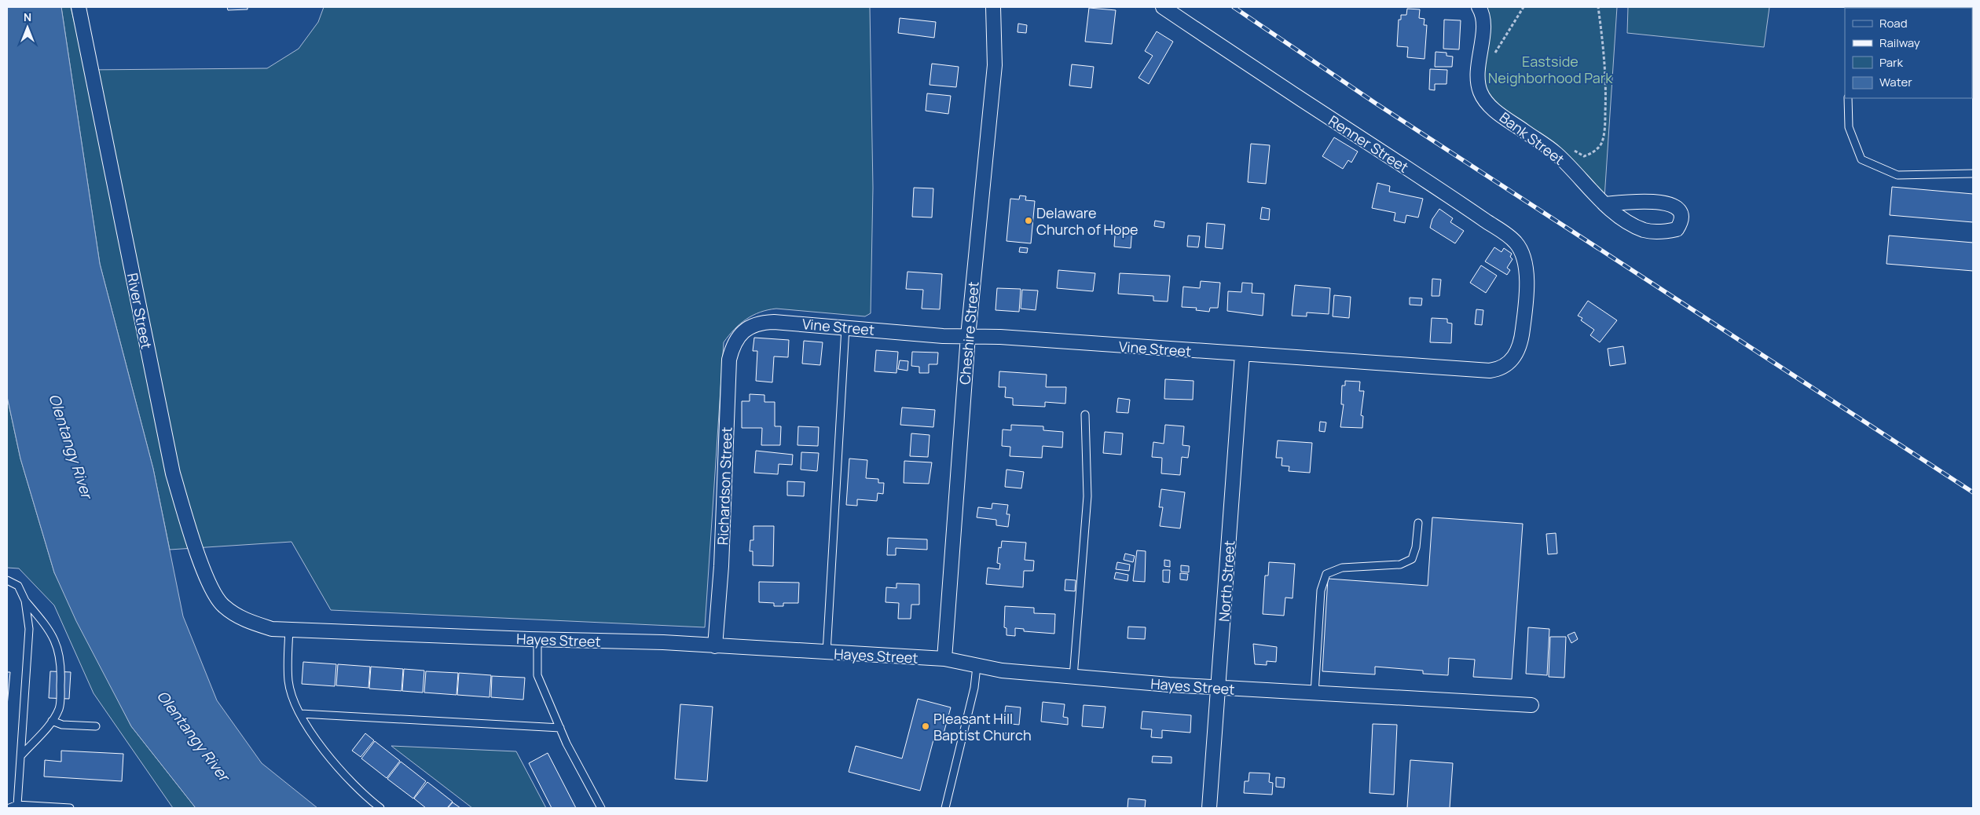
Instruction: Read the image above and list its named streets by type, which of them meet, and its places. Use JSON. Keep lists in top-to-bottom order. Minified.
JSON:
{"streets":{"street":["Bank Street","Renner Street","River Street","Vine Street","Cheshire Street","Richardson Street","North Street","Hayes Street"]},"crossings":[["Renner Street","Vine Street"],["River Street","Hayes Street"],["Vine Street","Cheshire Street"],["Vine Street","Richardson Street"],["Vine Street","North Street"],["Cheshire Street","Hayes Street"],["Richardson Street","Hayes Street"],["North Street","Hayes Street"]],"water":["Olentangy River"],"parks":["Eastside Neighborhood Park"],"places":["Delaware Church of Hope","Pleasant Hill Baptist Church"],"legend":["Road","Railway","Park","Water"],"north":"top"}
